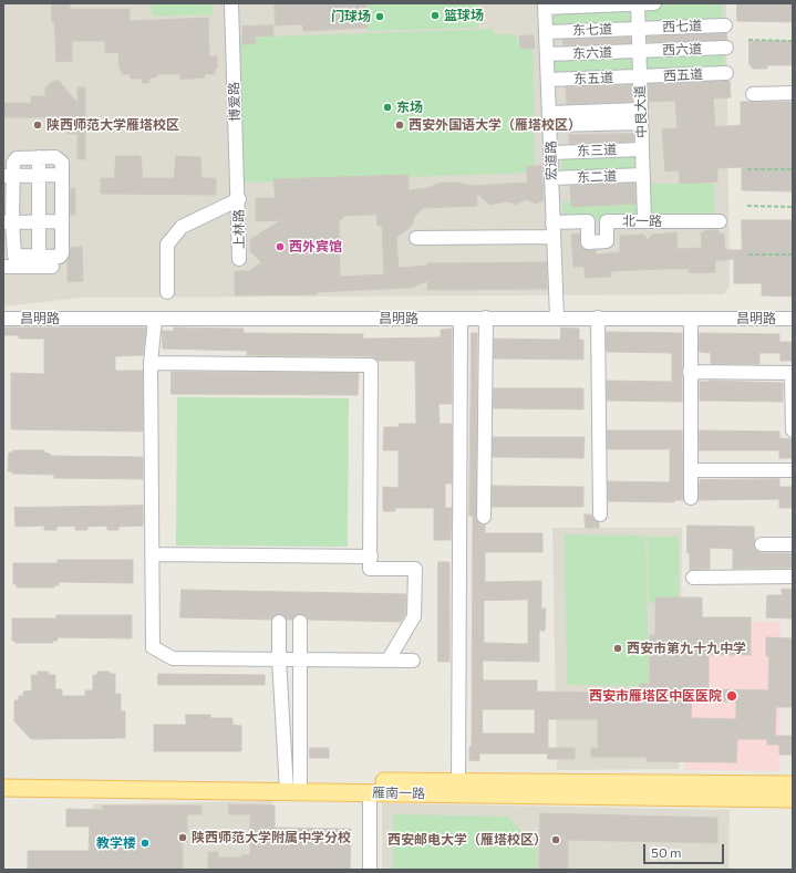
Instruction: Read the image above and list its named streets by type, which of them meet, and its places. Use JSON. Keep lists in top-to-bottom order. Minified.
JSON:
{"streets":{"main road":["雁南一路"],"street":["西七道","东七道","西六道","东六道","西五道","东五道","博爱路","中艮大道","东三道","宏道路","东二道","北一路","上林路","昌明路"]},"crossings":[["西七道","东七道"],["西七道","中艮大道"],["东七道","中艮大道"],["东七道","宏道路"],["西六道","东六道"],["西六道","中艮大道"],["东六道","中艮大道"],["东六道","宏道路"],["西五道","东五道"],["西五道","中艮大道"],["东五道","中艮大道"],["东五道","宏道路"],["博爱路","上林路"],["中艮大道","东三道"],["中艮大道","东二道"],["中艮大道","北一路"],["东三道","宏道路"],["宏道路","东二道"],["宏道路","北一路"],["宏道路","昌明路"]],"places":["篮球场","门球场","东场","陕西师范大学雁塔校区","西安外国语大学（雁塔校区）","西外宾馆","西安市第九十九中学","西安市雁塔区中医医院","陕西师范大学附属中学分校","西安邮电大学（雁塔校区）","教学楼"],"scale_bar":"50 m"}
